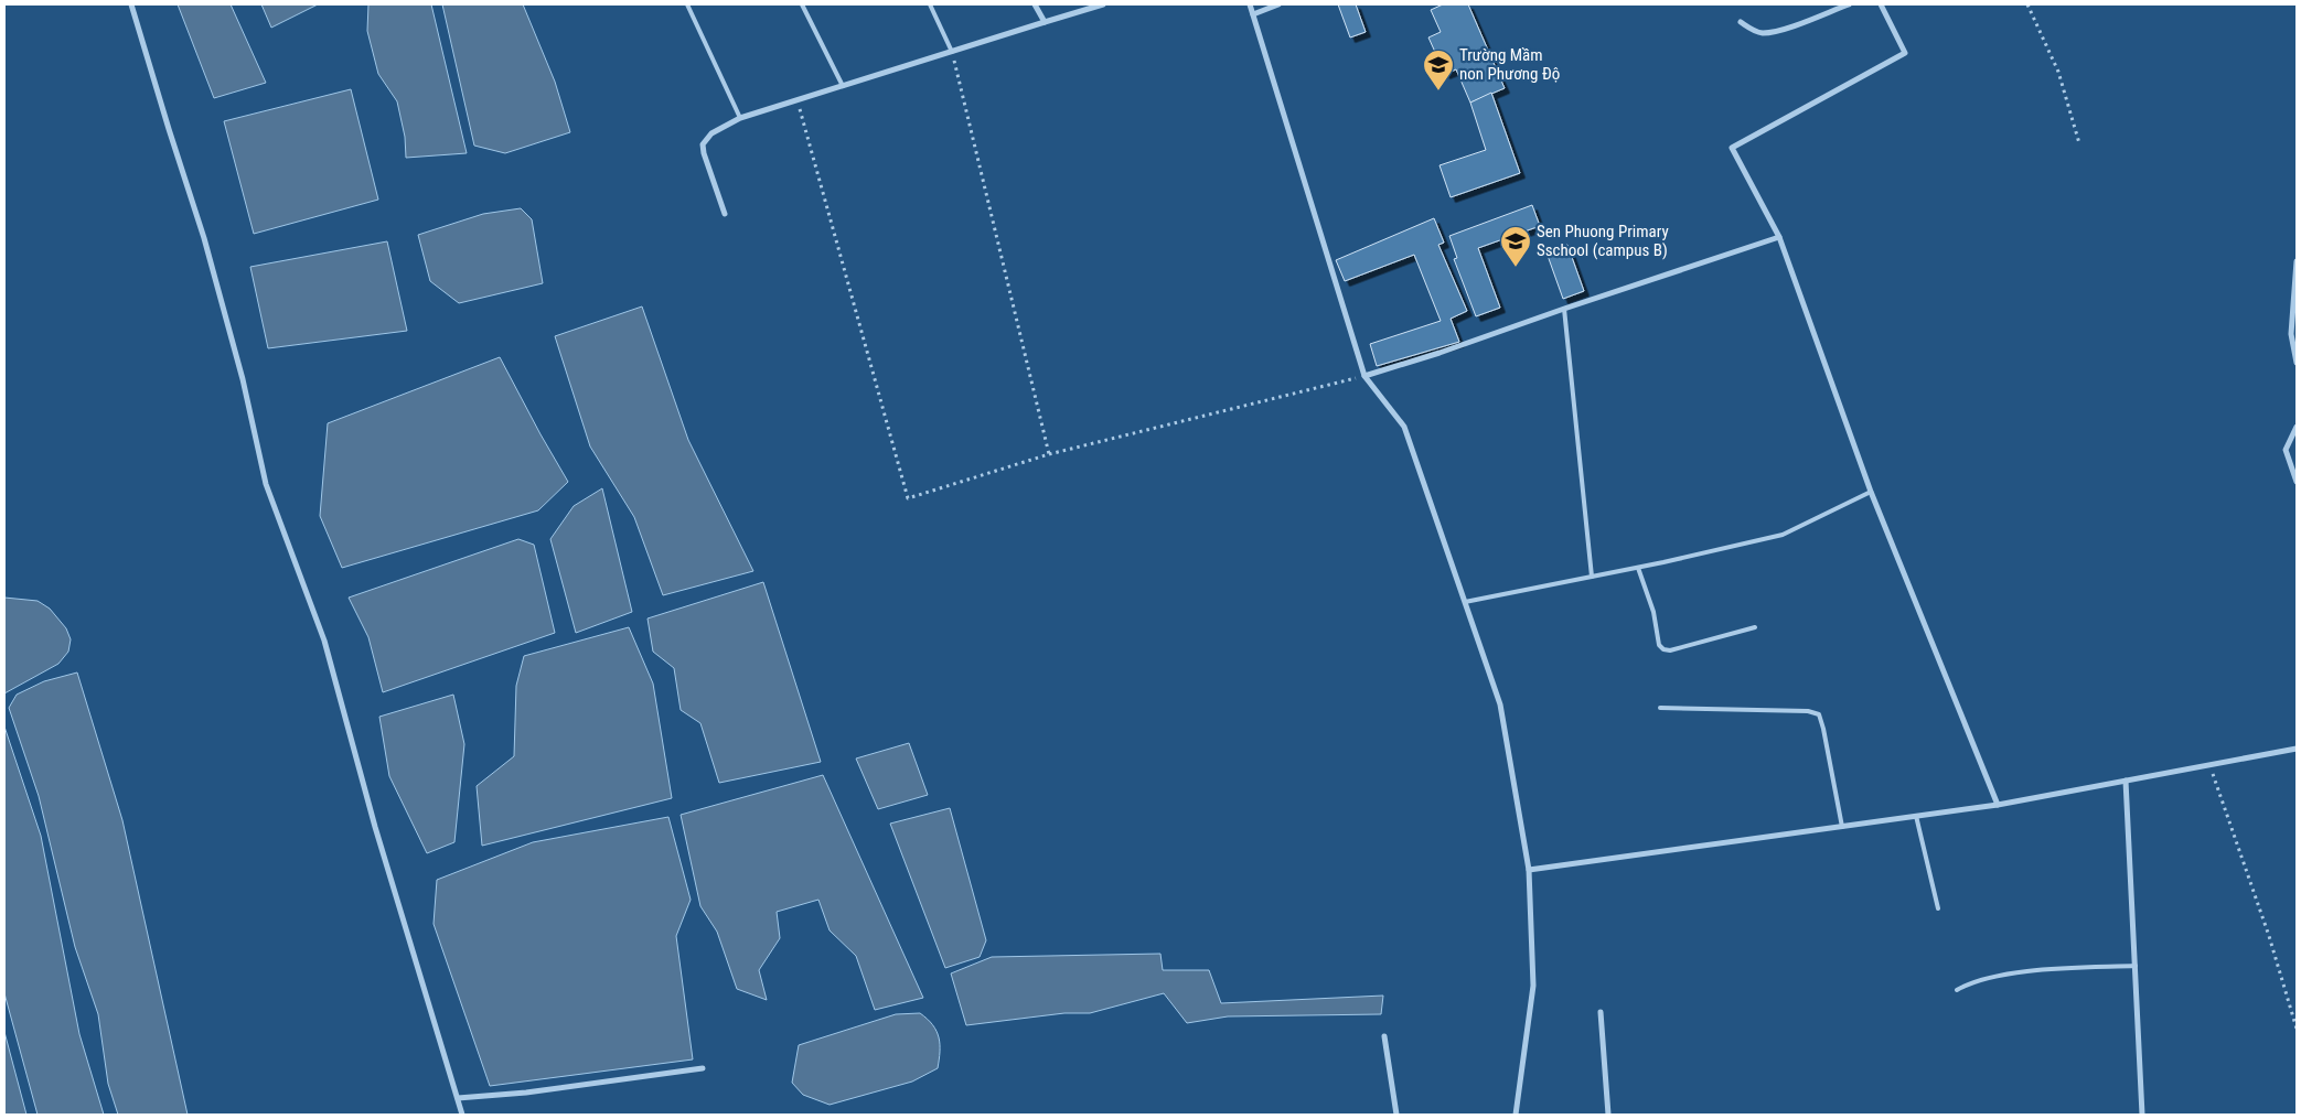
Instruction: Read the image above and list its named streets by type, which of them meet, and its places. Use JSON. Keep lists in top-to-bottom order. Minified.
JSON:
{"places":{"school or university":["Trường Mầm non Phương Độ","Sen Phuong Primary Sschool (campus B)"]}}
